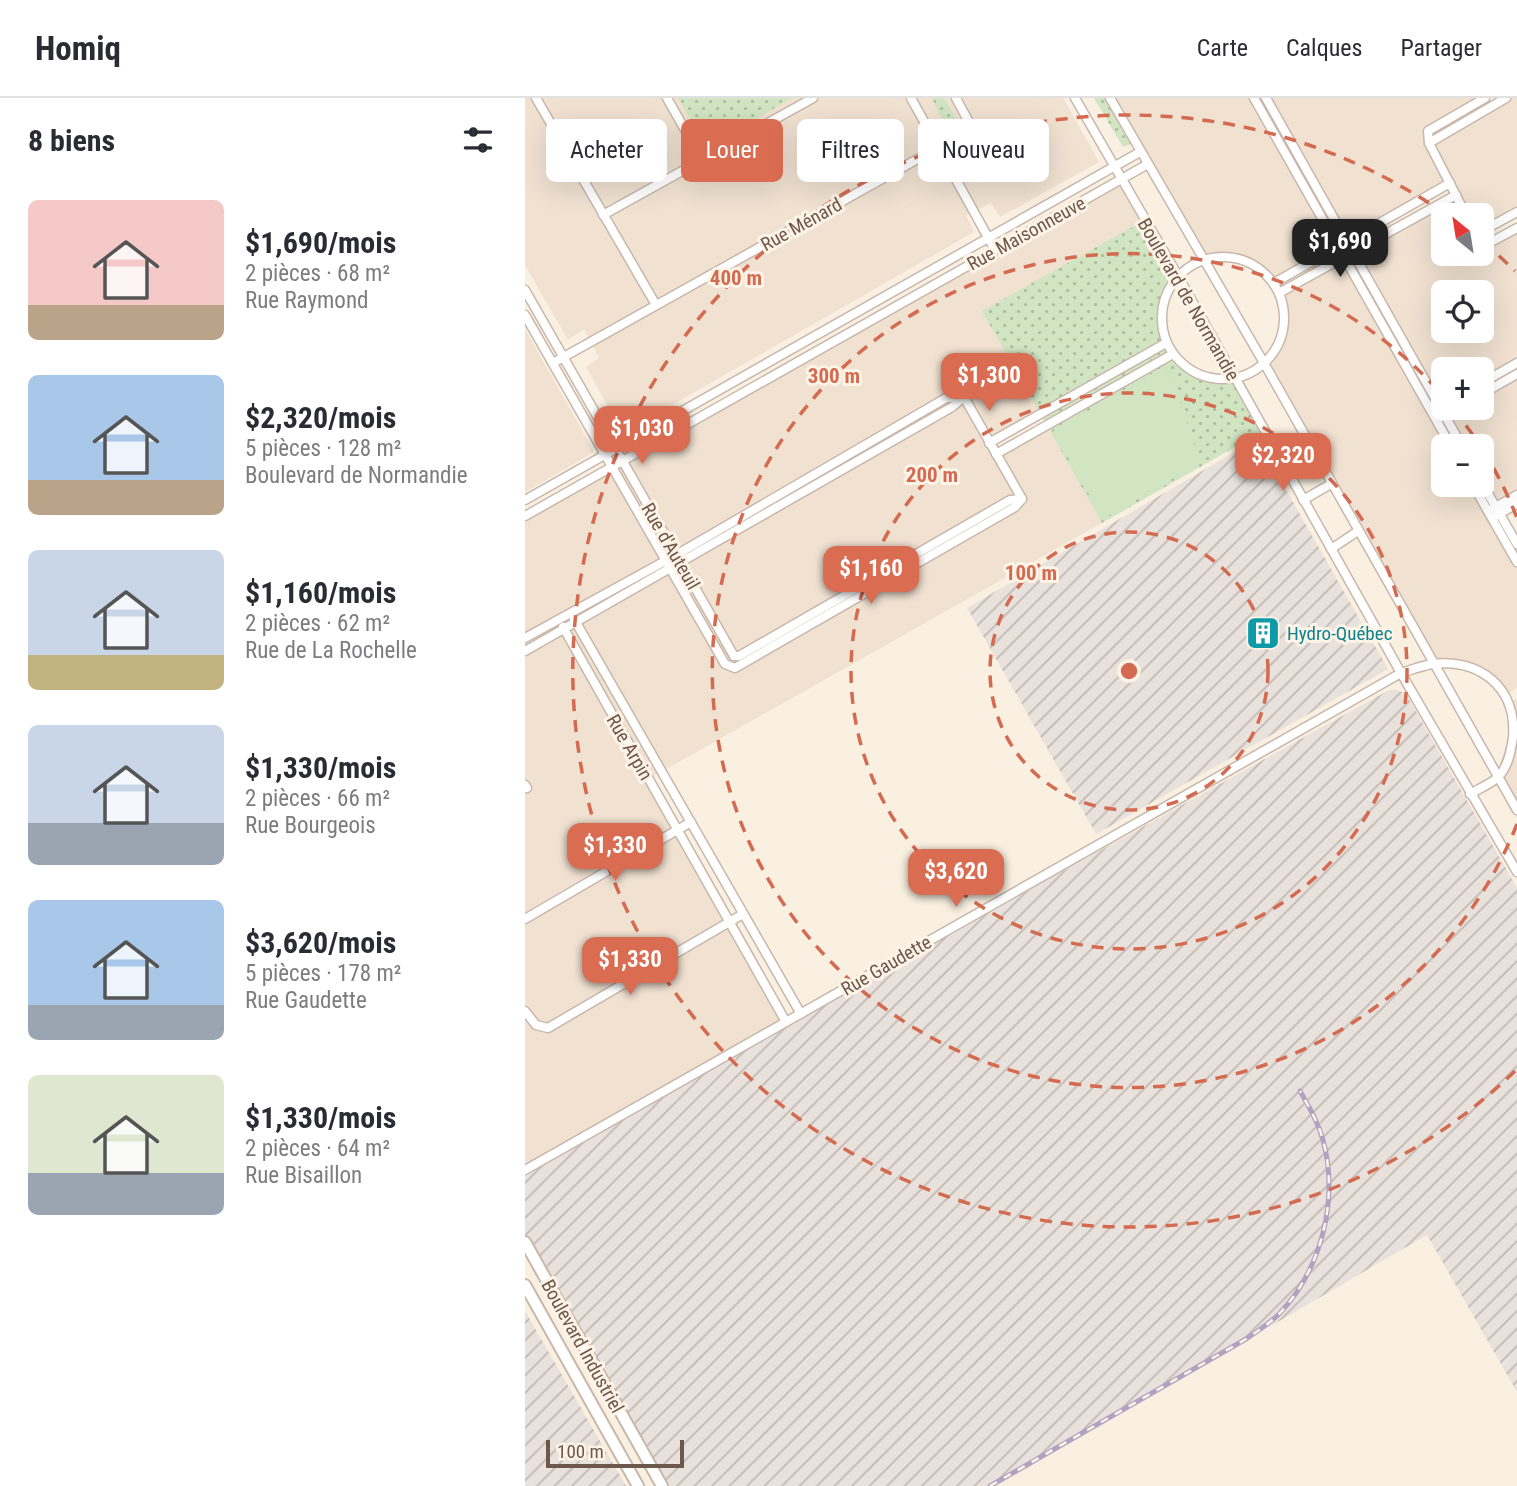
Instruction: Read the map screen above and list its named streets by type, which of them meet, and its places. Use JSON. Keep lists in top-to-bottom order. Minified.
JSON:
{"streets":{"street":["Rue Ménard","Rue Maisonneuve","Boulevard de Normandie","Rue d'Auteuil","Rue Arpin","Rue Gaudette","Boulevard Industriel"]},"crossings":[["Rue Ménard","Rue d'Auteuil"],["Rue Maisonneuve","Boulevard de Normandie"],["Rue Maisonneuve","Rue d'Auteuil"],["Boulevard de Normandie","Rue Gaudette"],["Rue Arpin","Rue Gaudette"]],"places":{"building":["Hydro-Québec"]},"scale_bar":"100 m","north":"top left","page":{"header":"Homiq","nav":["Carte","Calques","Partager"],"heading":"8 biens","chip":["Acheter","Louer","Filtres","Nouveau"],"list":[{"name":"$1,690/mois","note":"2 pièces · 68 m² · Rue Raymond"},{"name":"$2,320/mois","note":"5 pièces · 128 m² · Boulevard de Normandie"},{"name":"$1,160/mois","note":"2 pièces · 62 m² · Rue de La Rochelle"},{"name":"$1,330/mois","note":"2 pièces · 66 m² · Rue Bourgeois"},{"name":"$3,620/mois","note":"5 pièces · 178 m² · Rue Gaudette"},{"name":"$1,330/mois","note":"2 pièces · 64 m² · Rue Bisaillon"}],"map_buttons":["+","−"],"price":["$1,690","$1,300","$1,030","$2,320","$1,160","$1,330","$3,620","$1,330"],"scale":"100 m"},"rings":["400 m","300 m","200 m","100 m"]}
